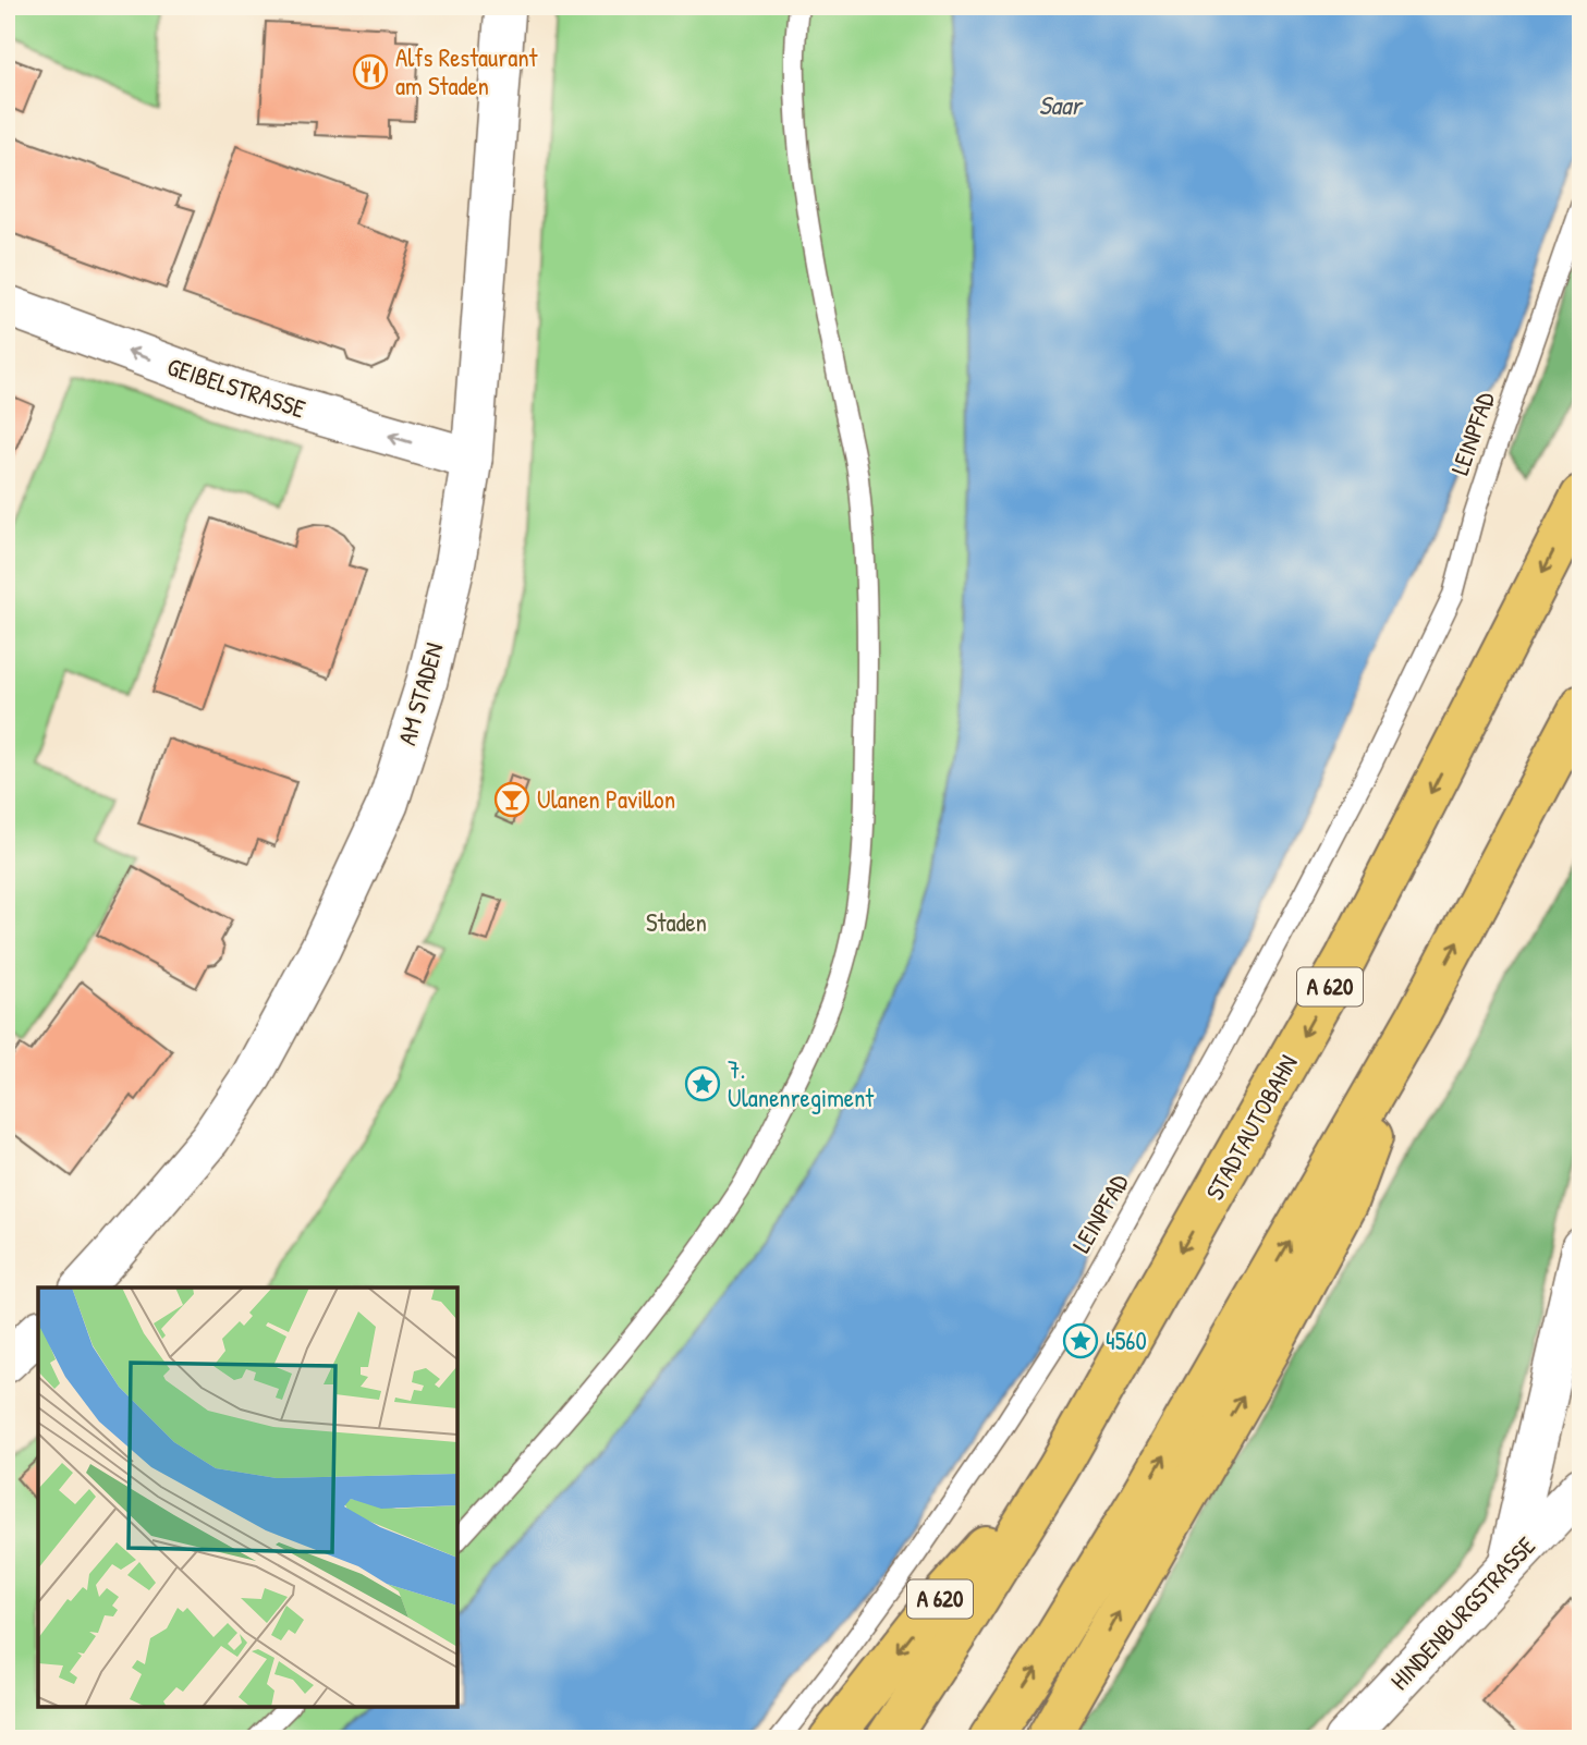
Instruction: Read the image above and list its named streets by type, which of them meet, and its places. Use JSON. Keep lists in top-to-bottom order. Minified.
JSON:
{"streets":{"highway":["A 620","STADTAUTOBAHN"],"street":["GEIBELSTRASSE","AM STADEN","HINDENBURGSTRASSE"],"lane":["LEINPFAD"]},"crossings":[["GEIBELSTRASSE","AM STADEN"],["A 620","STADTAUTOBAHN"]],"one_way":["GEIBELSTRASSE"],"water":["Saar"],"parks":["Staden"],"places":{"restaurant":["Alfs Restaurant am Staden"],"bar":["Ulanen Pavillon"],"place":["7. Ulanenregiment","4560"]}}
